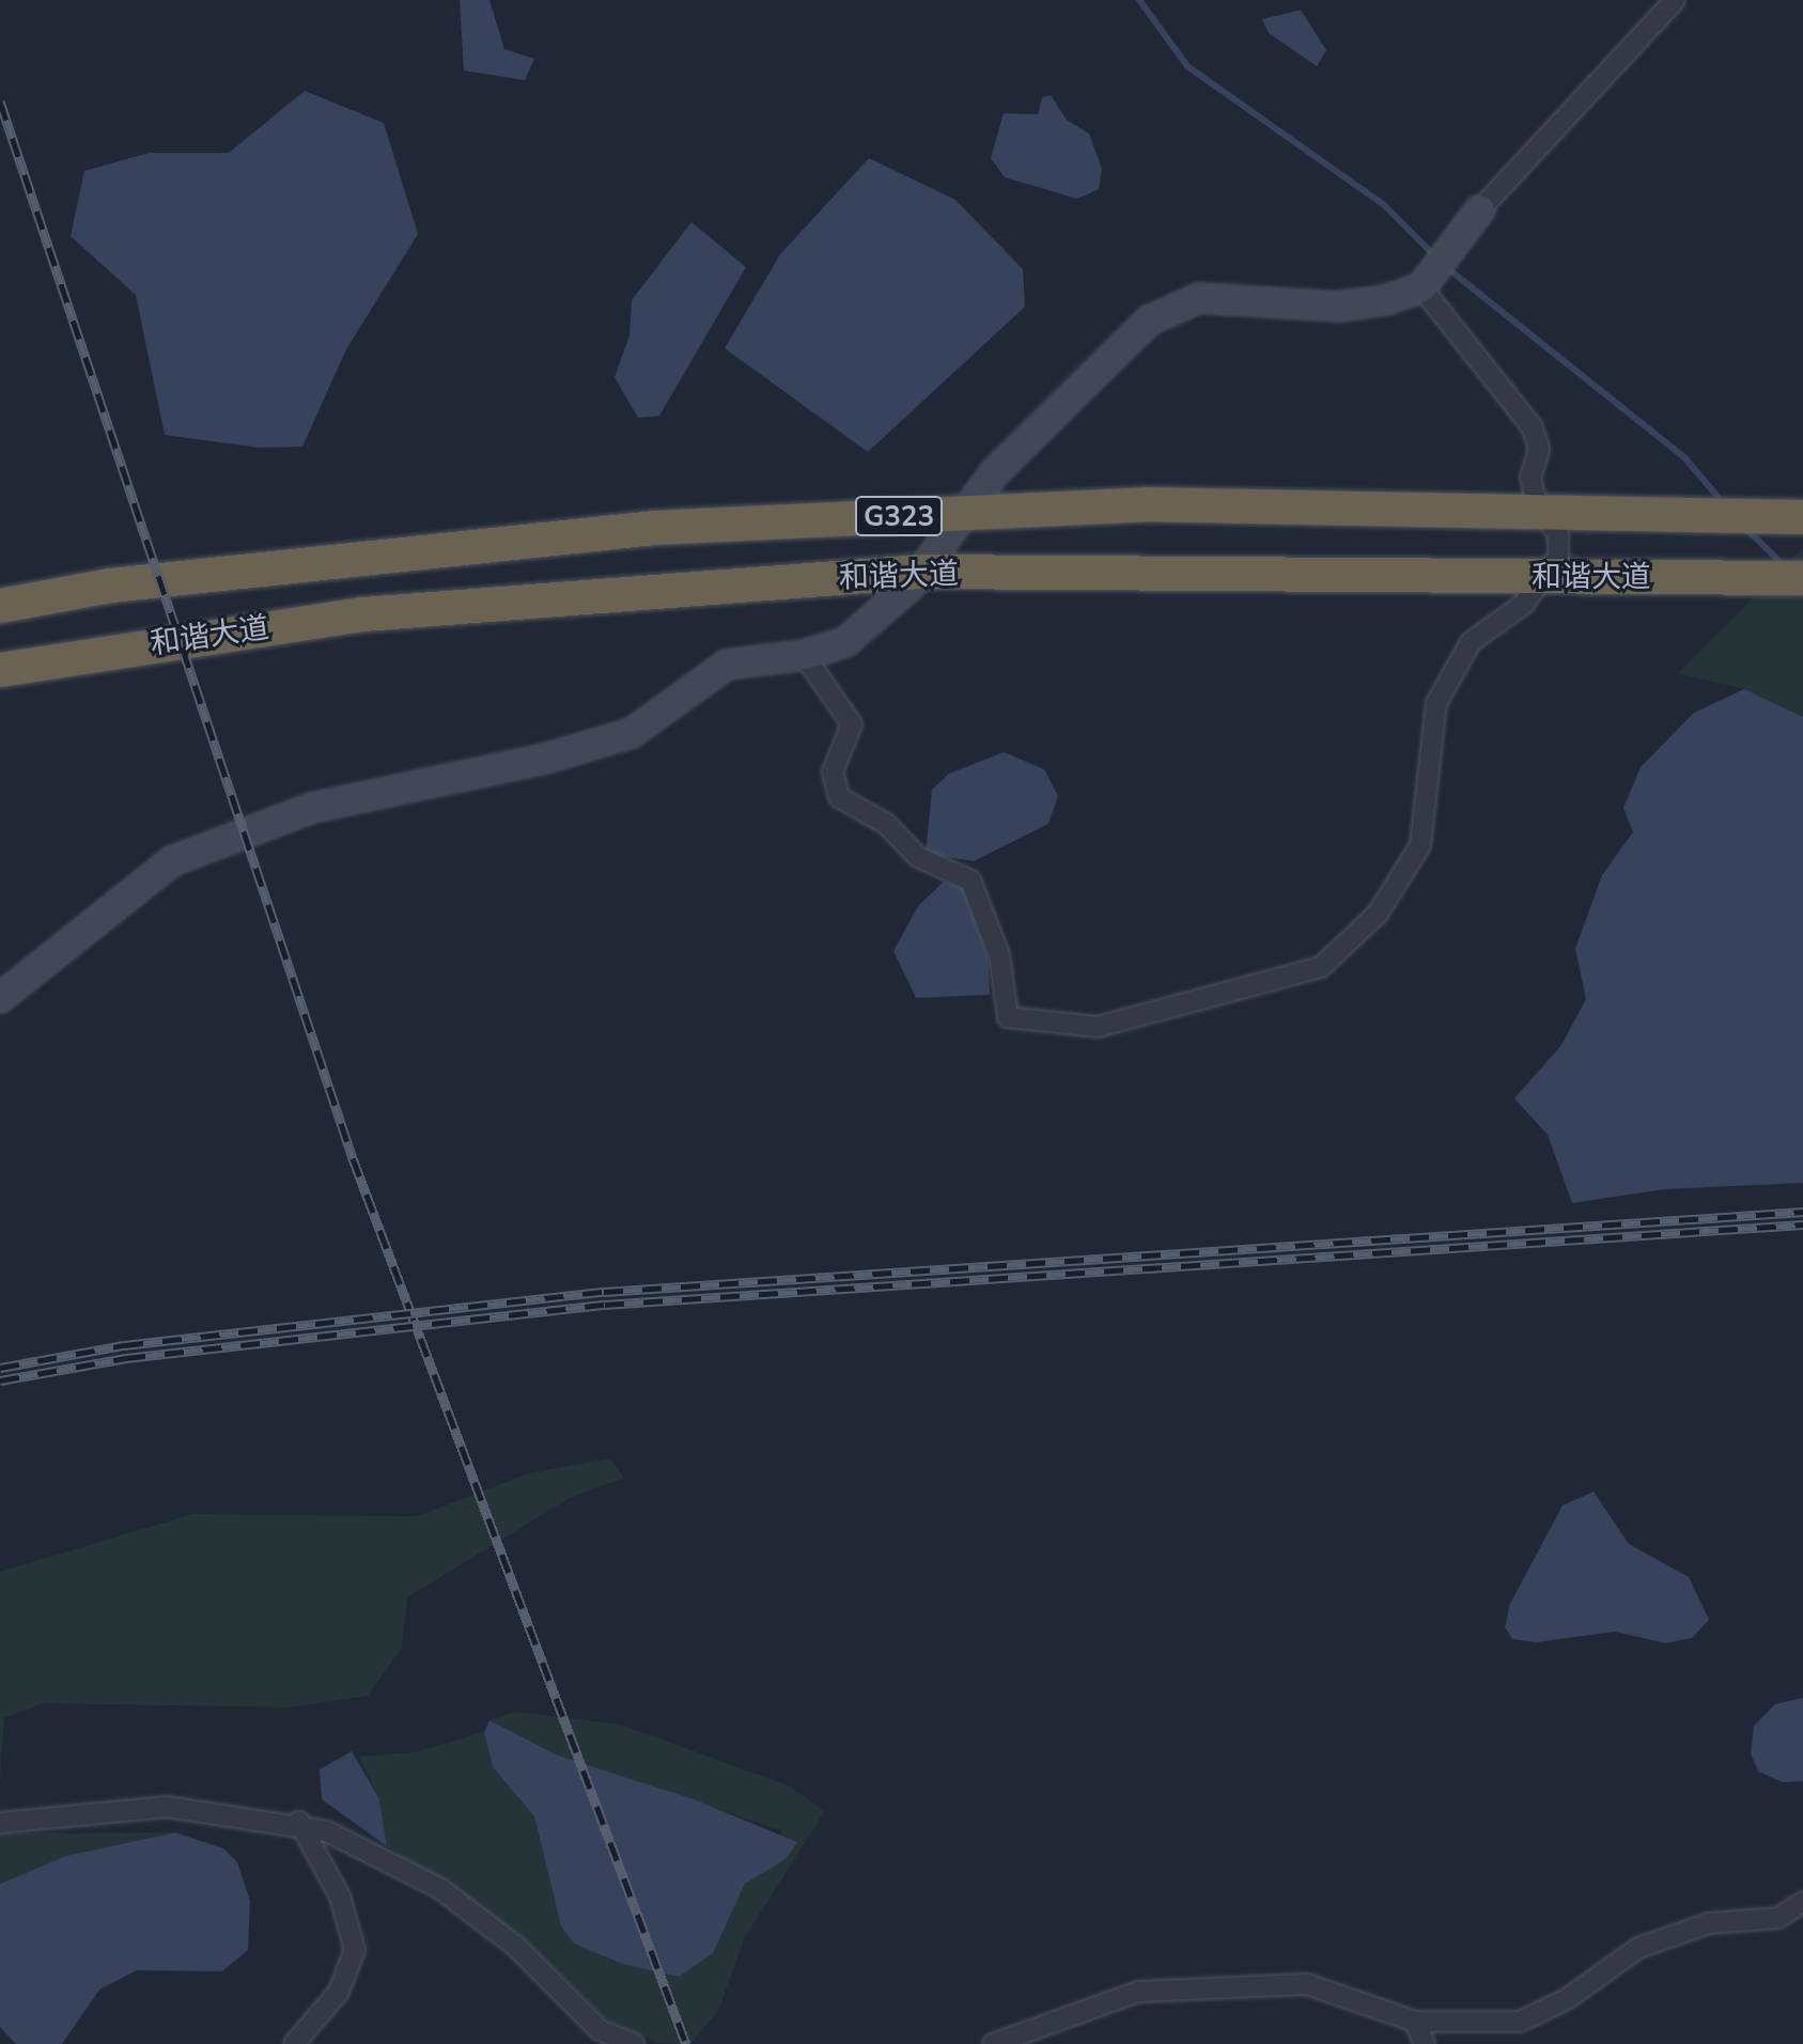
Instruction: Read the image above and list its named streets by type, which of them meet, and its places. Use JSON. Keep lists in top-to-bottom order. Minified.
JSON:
{"streets":{"highway":["G323","和谐大道"]}}
